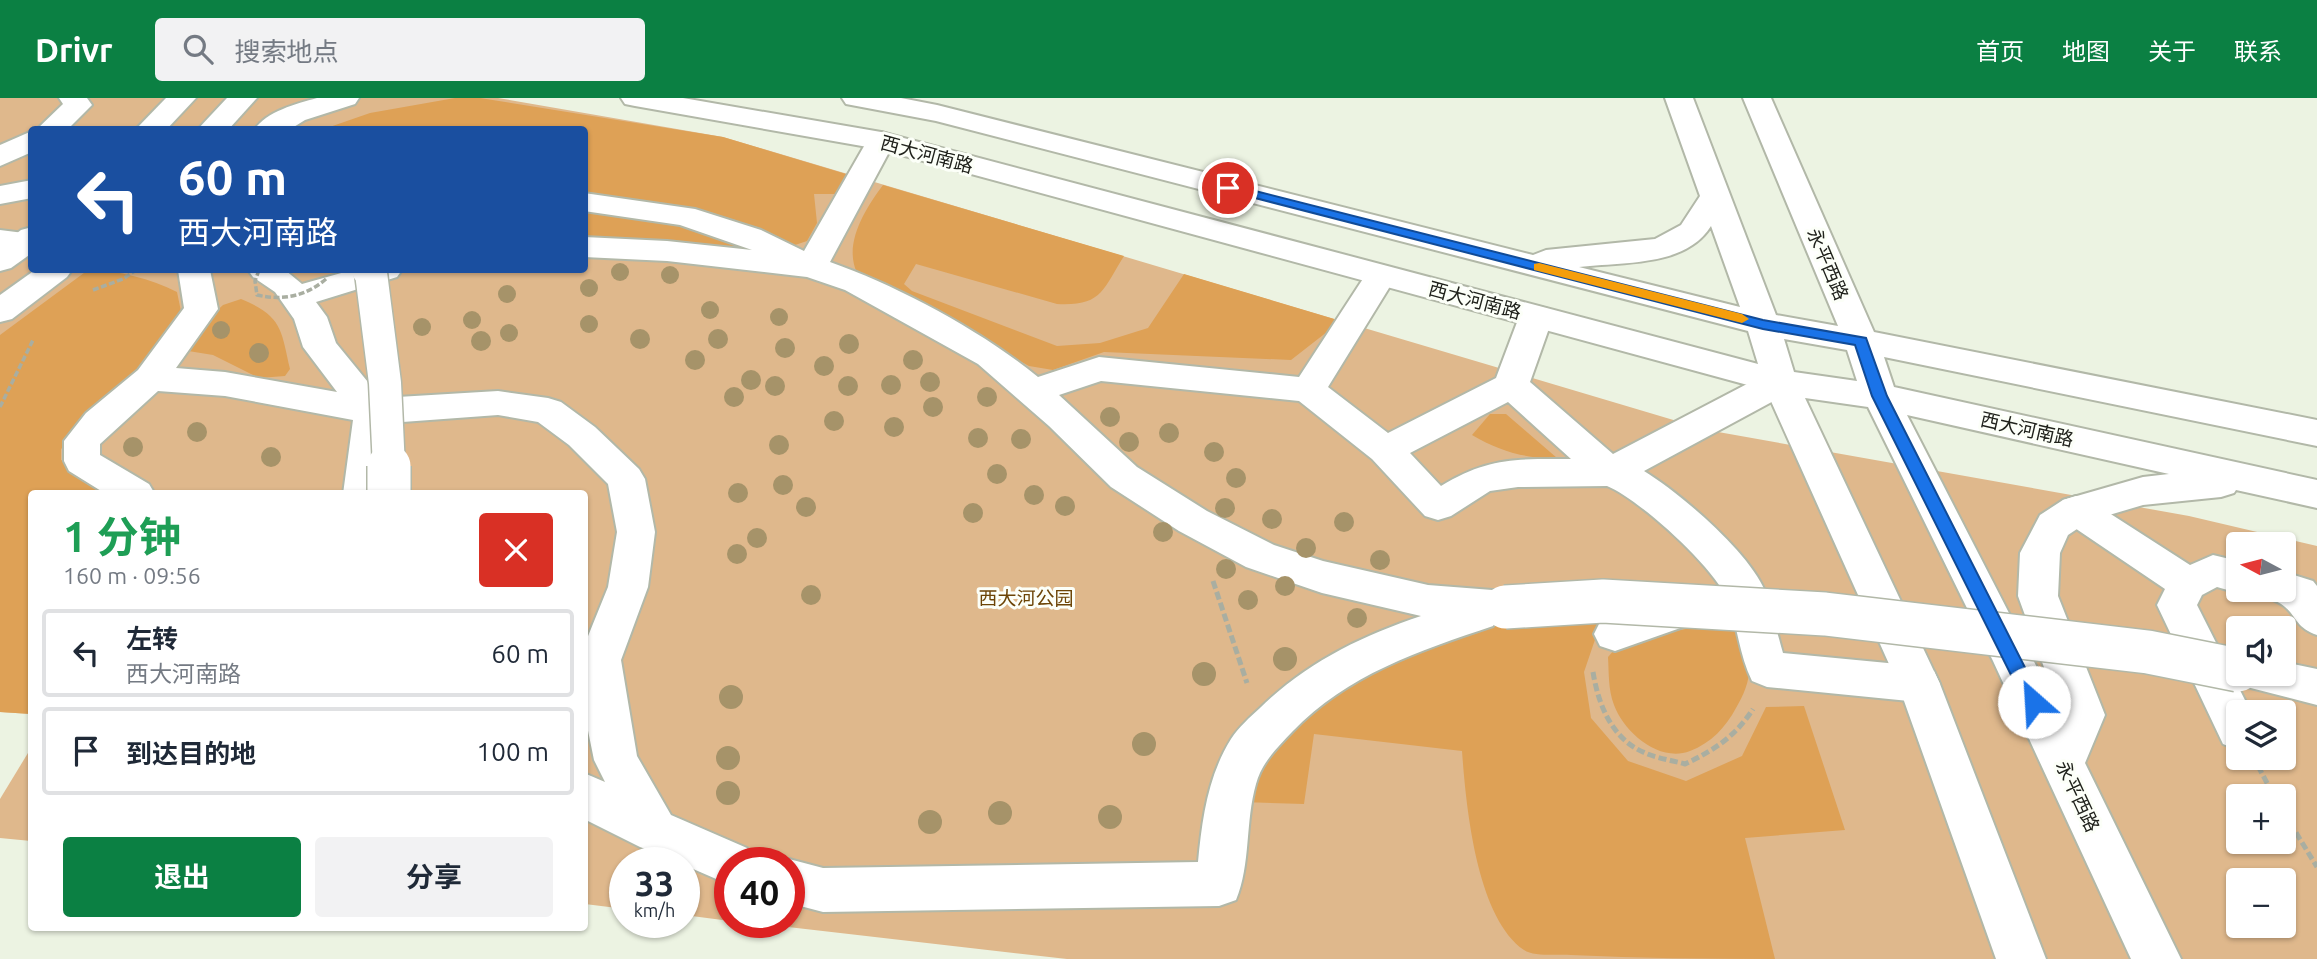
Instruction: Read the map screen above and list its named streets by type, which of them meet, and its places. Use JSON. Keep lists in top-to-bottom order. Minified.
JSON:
{"streets":{"street":["西大河南路","永平西路"]},"crossings":[["西大河南路","永平西路"]],"parks":["西大河公园"],"north":"left","page":{"header":"Drivr","search":"搜索地点","nav":["首页","地图","关于","联系"],"turn":["60 m","西大河南路"],"heading":["1 分钟","160 m · 09:56"],"map_buttons":["+","−"],"list":[{"name":"左转","note":"西大河南路","value":"60 m"},{"name":"到达目的地","value":"100 m"}],"buttons":["退出","分享"],"speed":"33 km/h","limit":"40"}}
